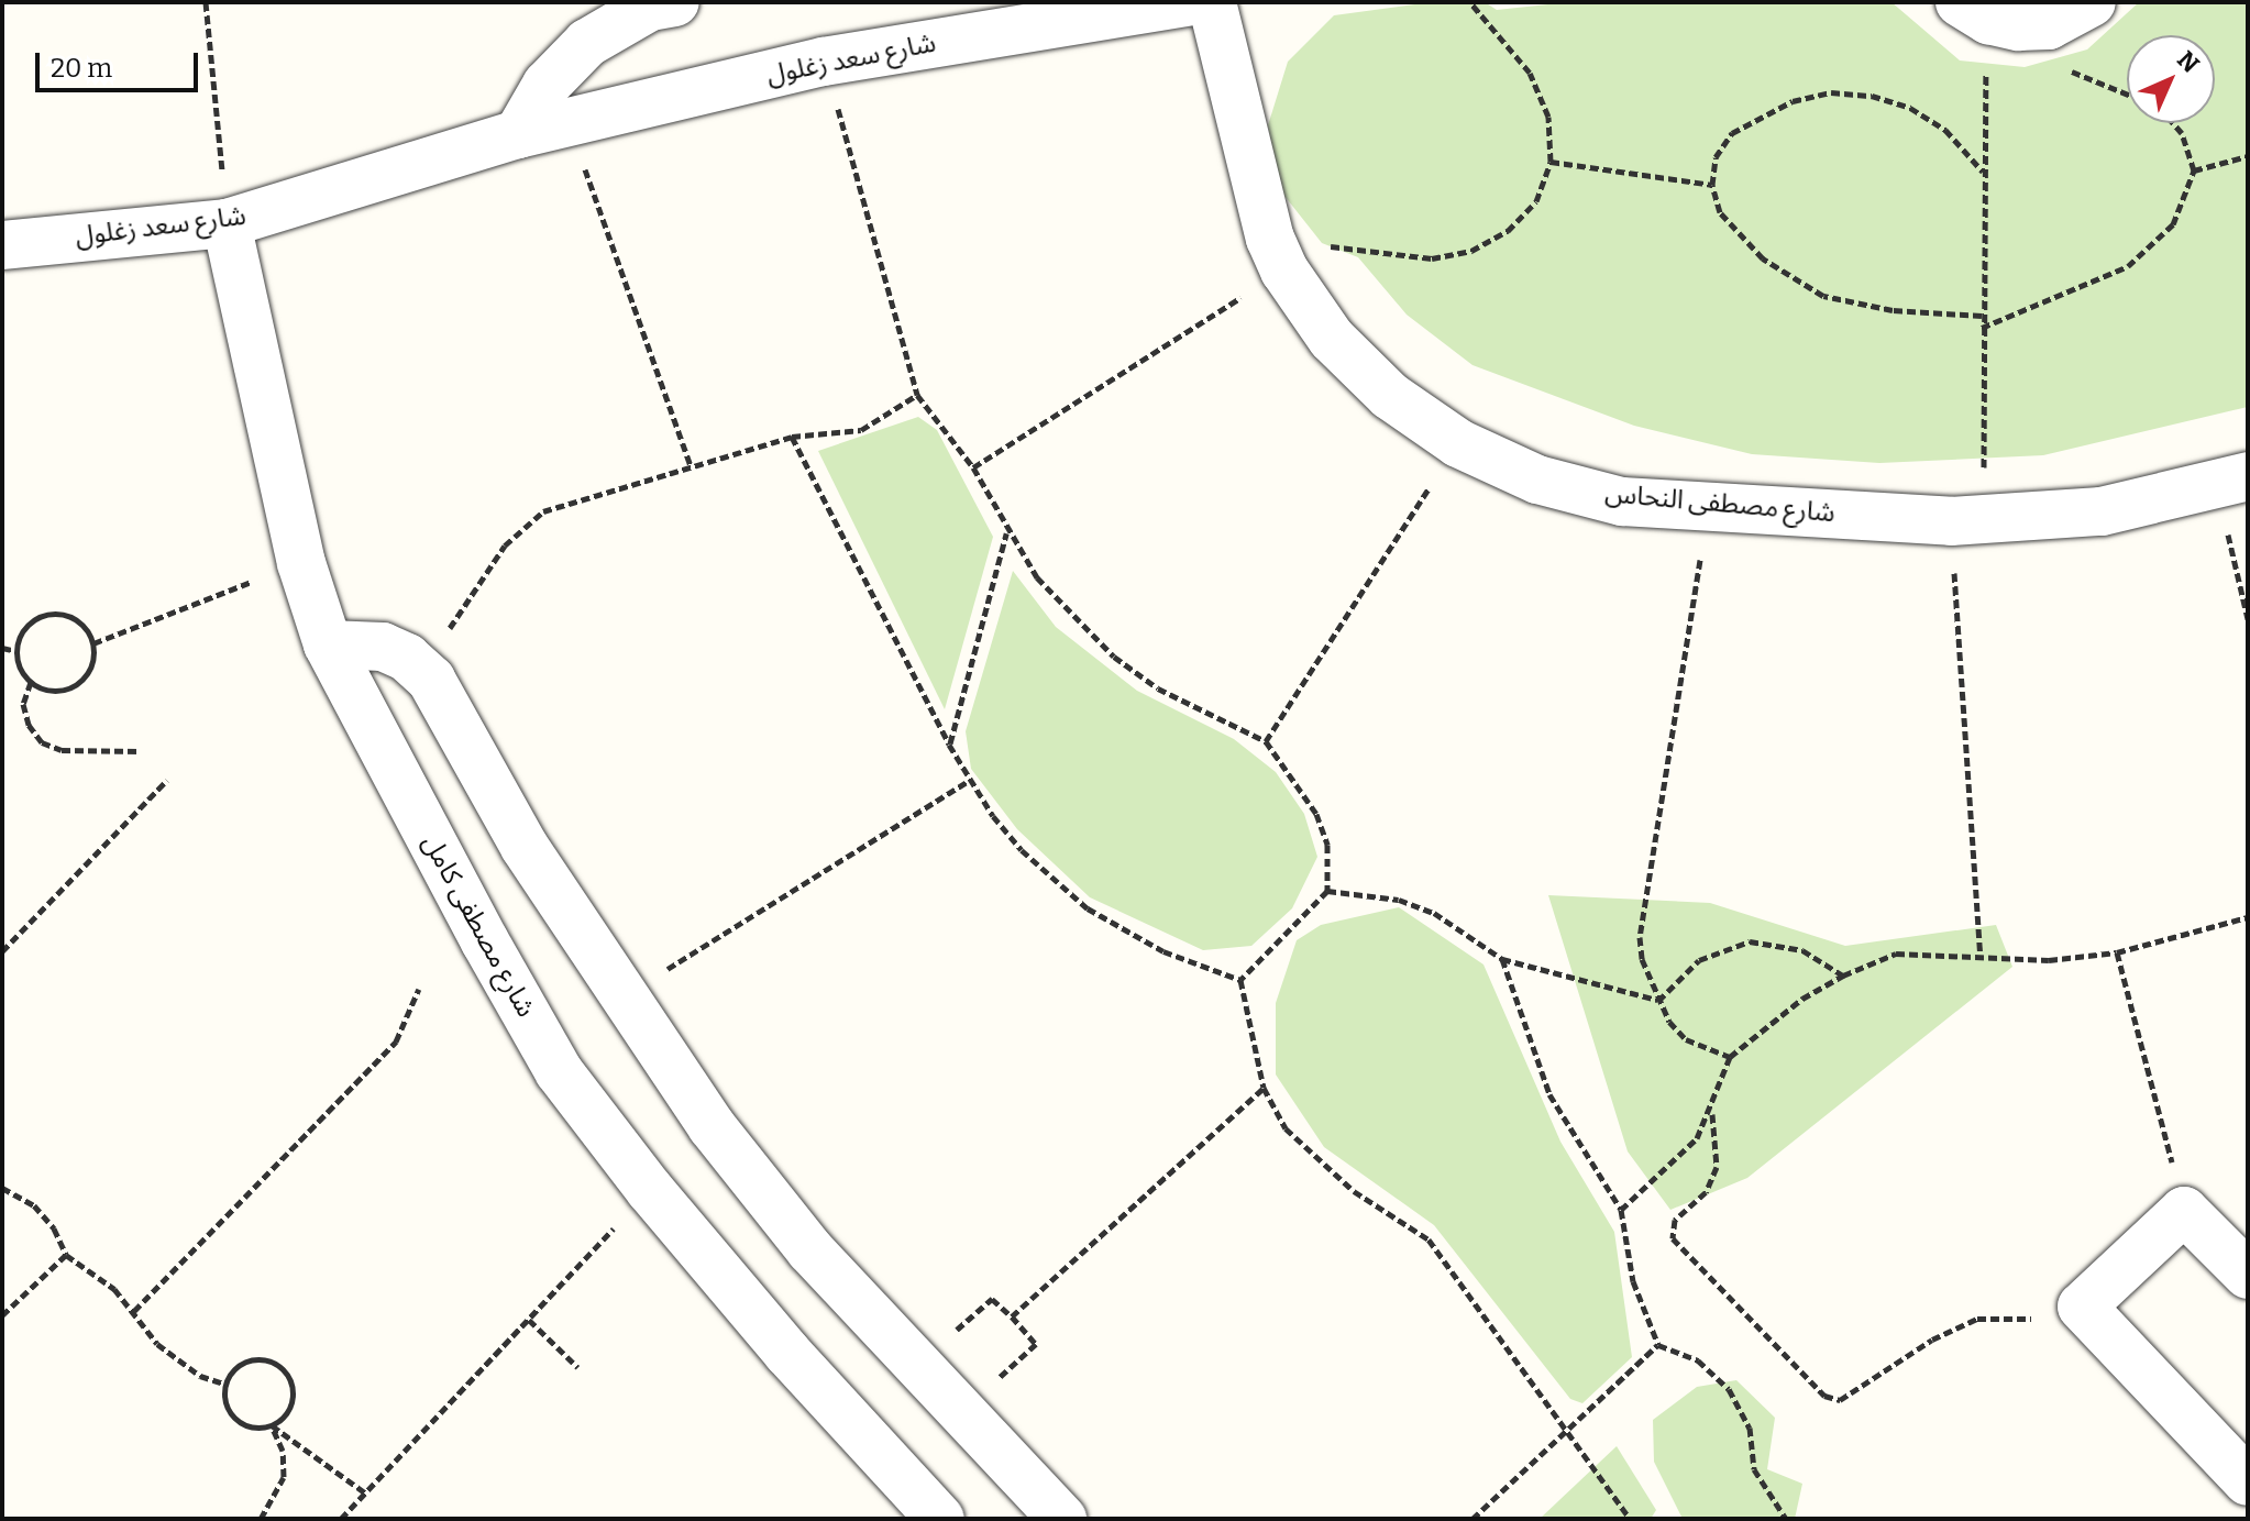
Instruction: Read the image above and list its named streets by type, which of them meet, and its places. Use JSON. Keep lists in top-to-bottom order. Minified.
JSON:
{"streets":{"street":["شارع سعد زغلول","شارع مصطفى النحاس","شارع مصطفى كامل"]},"crossings":[["شارع سعد زغلول","شارع مصطفى كامل"]],"scale_bar":"20 m","north":"top right"}
